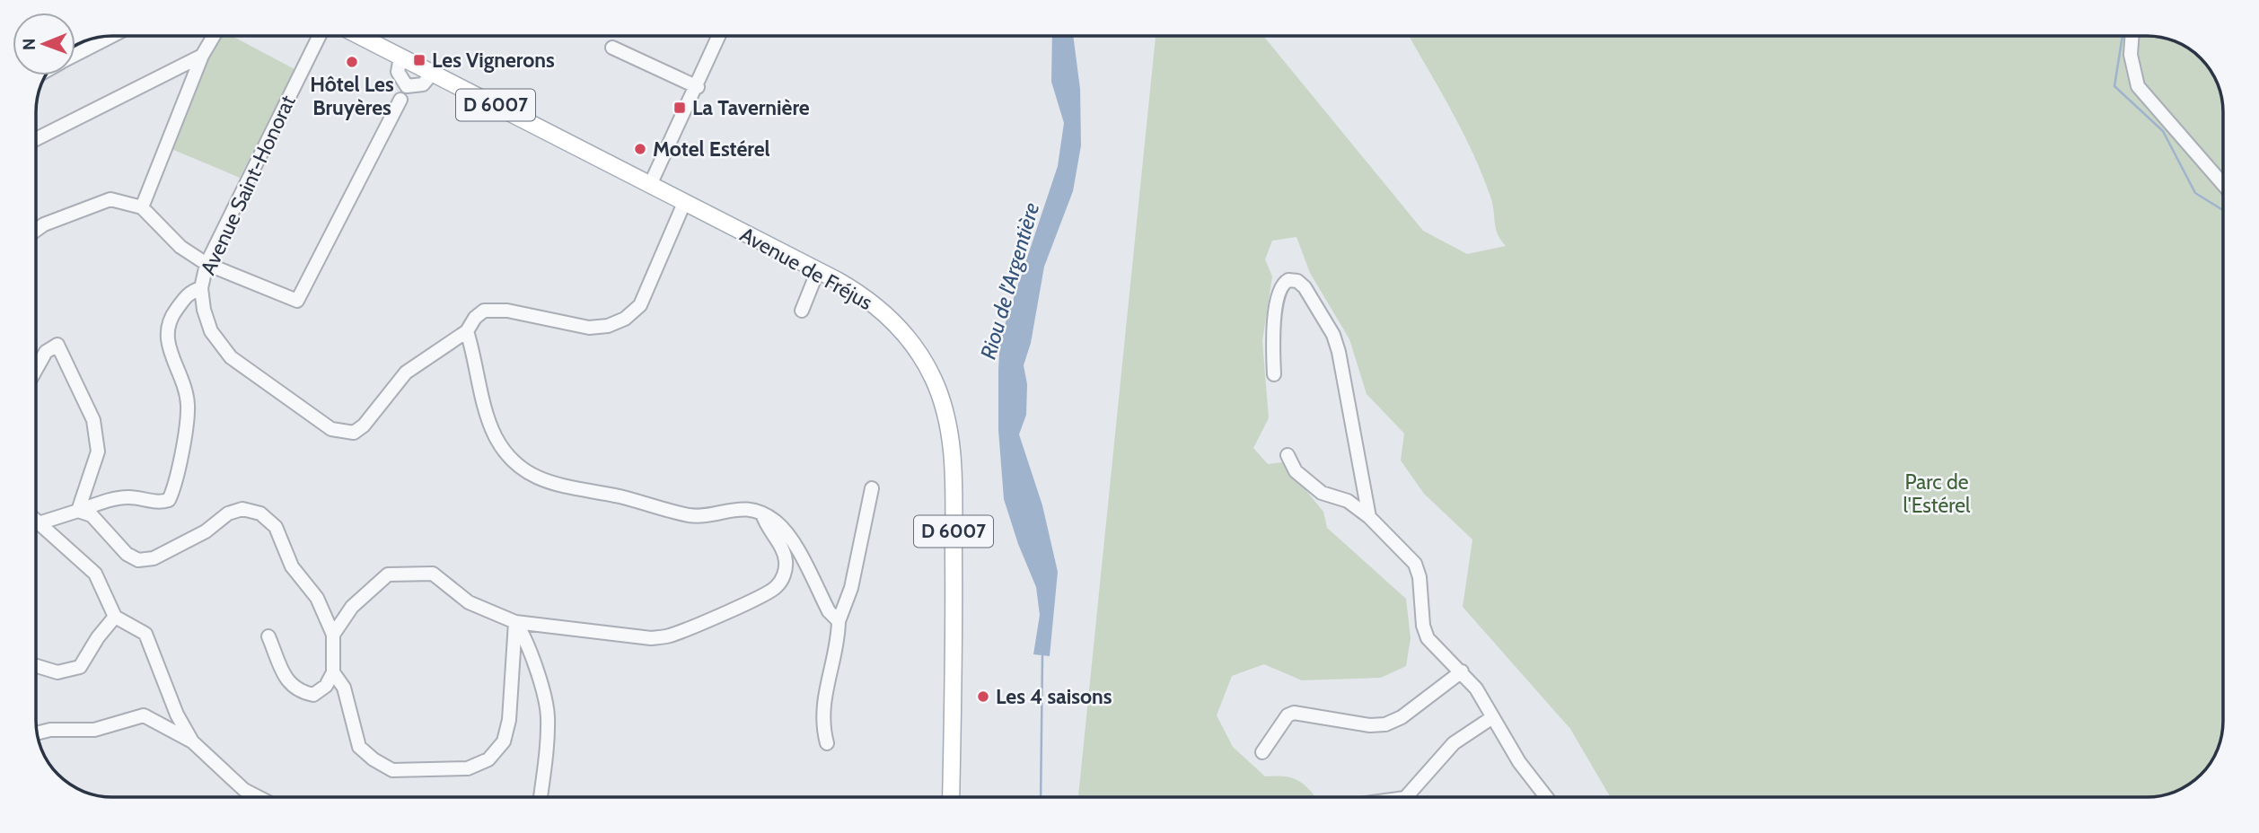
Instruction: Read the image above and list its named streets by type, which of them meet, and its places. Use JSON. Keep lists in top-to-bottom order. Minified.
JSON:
{"streets":{"main road":["D 6007","Avenue de Fréjus"],"street":["Avenue Saint-Honorat"]},"water":["Riou de l'Argentière"],"parks":["Parc de l'Estérel"],"places":{"transit":["Les Vignerons","La Tavernière"],"other":["Hôtel Les Bruyères","Motel Estérel","Les 4 saisons"]},"north":"left"}
